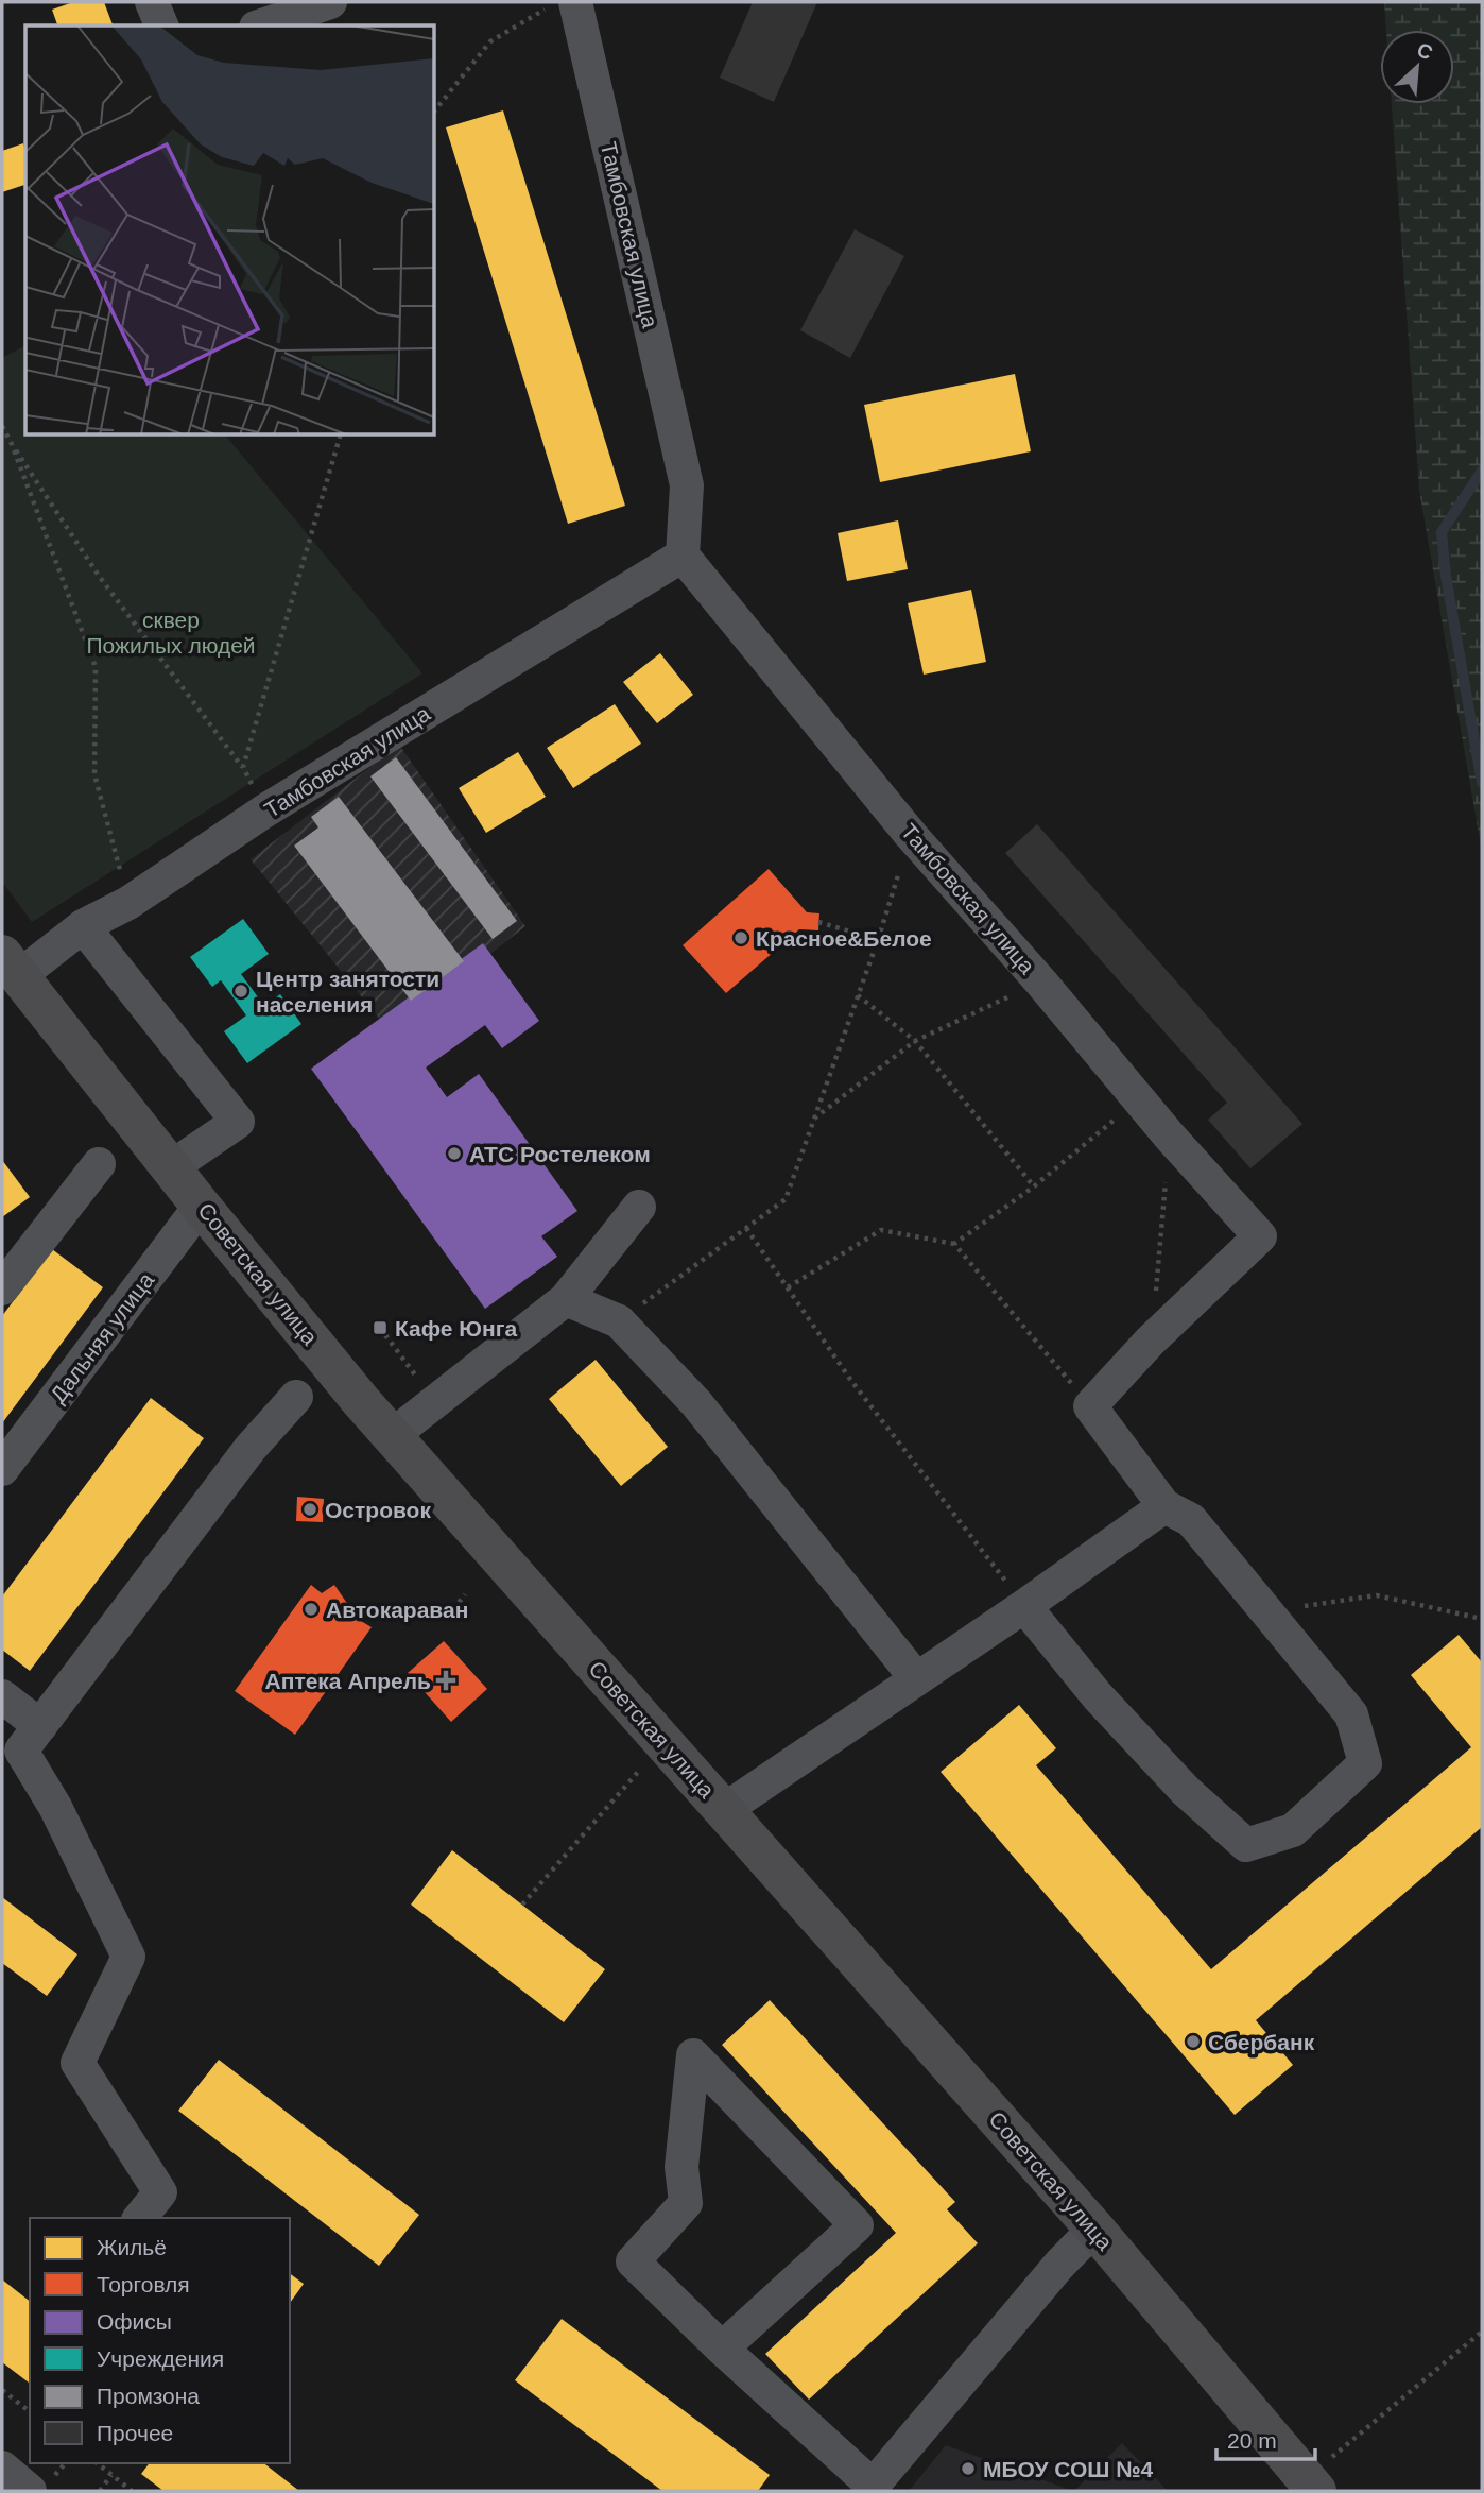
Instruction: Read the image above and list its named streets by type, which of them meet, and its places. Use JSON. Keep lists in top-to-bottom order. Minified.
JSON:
{"streets":{"main road":["Советская улица"],"street":["Тамбовская улица","Дальняя улица"]},"crossings":[["Тамбовская улица","Советская улица"],["Советская улица","Дальняя улица"]],"parks":["сквер Пожилых людей"],"places":{"other":["Красное&Белое","Центр занятости населения","АТС Ростелеком","Островок","Автокараван","Сбербанк","МБОУ СОШ №4"],"transit":["Кафе Юнга"],"health":["Аптека Апрель"]},"legend":["Жильё","Торговля","Офисы","Учреждения","Промзона","Прочее"],"scale_bar":"20 m","north":"top right"}
